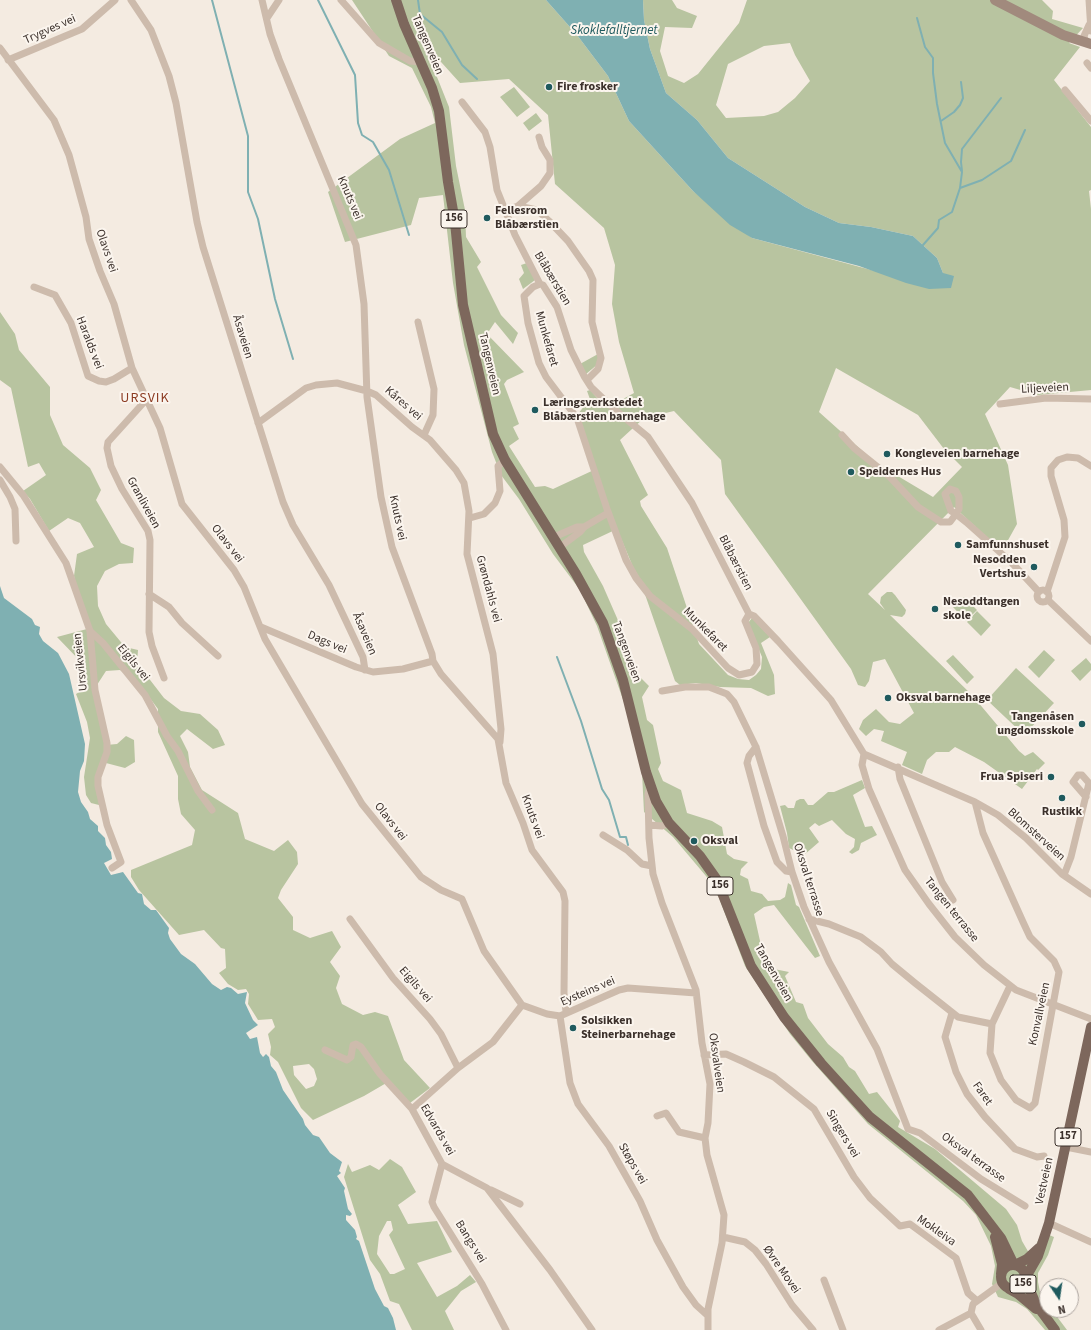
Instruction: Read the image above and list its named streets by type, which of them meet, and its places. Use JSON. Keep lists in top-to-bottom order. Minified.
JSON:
{"streets":{"main road":["Tangenveien","156","157","Vestveien"],"street":["Trygves vei","Knuts vei","Olavs vei","Blåbærstien","Åsaveien","Munkefaret","Haralds vei","Liljeveien","Kåres vei","Granliveien","Grøndahls vei","Dags vei","Ursvikveien","Eigils vei","Blomsterveien","Oksval terrasse","Tangen terrasse","Eysteins vei","Konvallveien","Oksvalveien","Faret","Edvards vei","Singers vei","Støps vei","Mokleiva","Bangs vei","Øvre Movei"]},"crossings":[["Trygves vei","Olavs vei"],["Tangenveien","156"],["Tangenveien","Oksvalveien"],["Tangenveien","Vestveien"],["Knuts vei","Kåres vei"],["Knuts vei","Grøndahls vei"],["Knuts vei","Dags vei"],["Knuts vei","Eysteins vei"],["Knuts vei","Støps vei"],["156","Vestveien"],["Olavs vei","Haralds vei"],["Olavs vei","Granliveien"],["Olavs vei","Dags vei"],["Olavs vei","Eysteins vei"],["Blåbærstien","Munkefaret"],["Blåbærstien","Blomsterveien"],["Blåbærstien","Tangen terrasse"],["Åsaveien","Kåres vei"],["Åsaveien","Dags vei"],["Kåres vei","Grøndahls vei"],["Ursvikveien","Eigils vei"],["Blomsterveien","Tangen terrasse"],["Blomsterveien","Konvallveien"],["Tangen terrasse","Konvallveien"],["Eysteins vei","Oksvalveien"],["Eysteins vei","Støps vei"],["Oksvalveien","Singers vei"],["Oksvalveien","Støps vei"],["Oksvalveien","Øvre Movei"],["Edvards vei","Bangs vei"],["Singers vei","Mokleiva"]],"districts":["URSVIK"],"water":["Skoklefalltjernet"],"places":["Fire frosker","Fellesrom Blåbærstien","Læringsverkstedet Blåbærstien barnehage","Kongleveien barnehage","Speidernes Hus","Samfunnshuset","Nesodden Vertshus","Nesoddtangen skole","Oksval barnehage","Tangenåsen ungdomsskole","Frua Spiseri","Rustikk","Oksval","Solsikken Steinerbarnehage"],"north":"bottom"}
